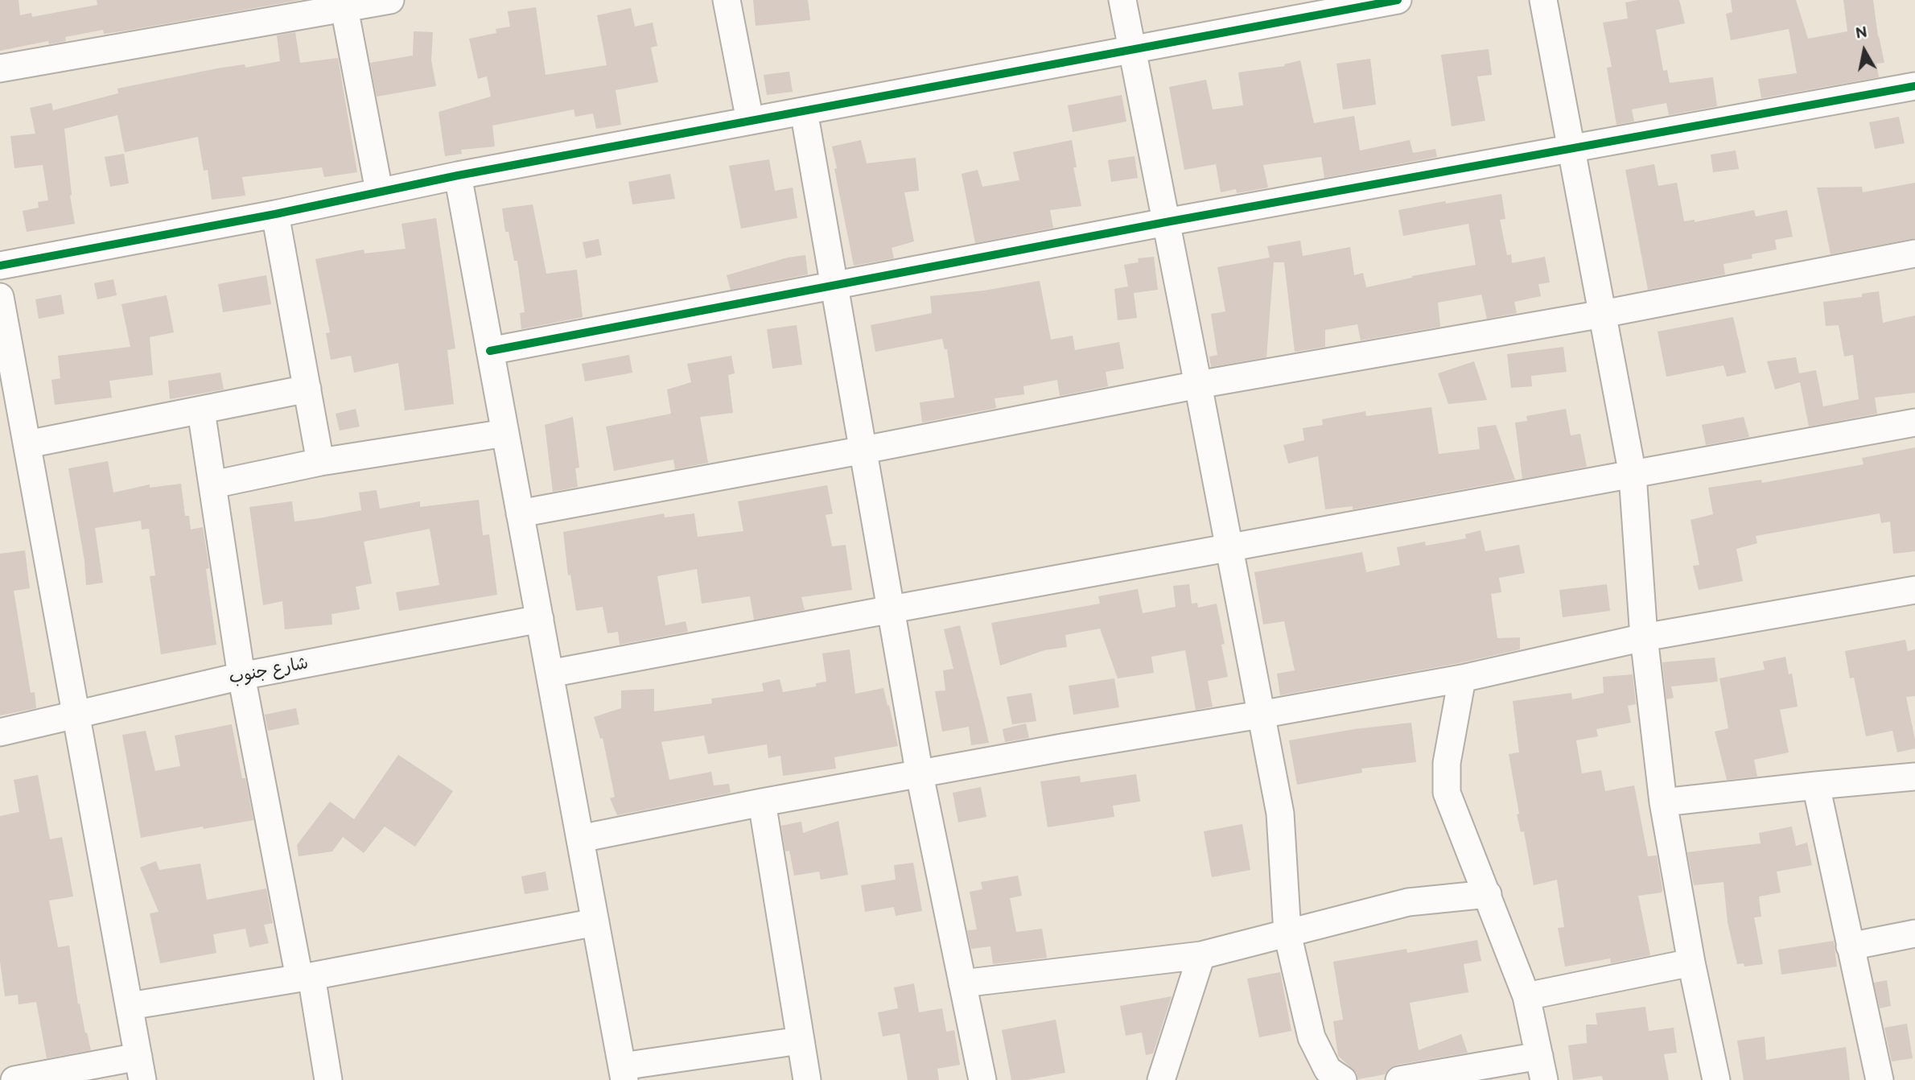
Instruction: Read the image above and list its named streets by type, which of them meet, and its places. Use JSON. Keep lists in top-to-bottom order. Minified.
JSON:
{"streets":{"street":["شارع جنوب"]},"north":"top"}
